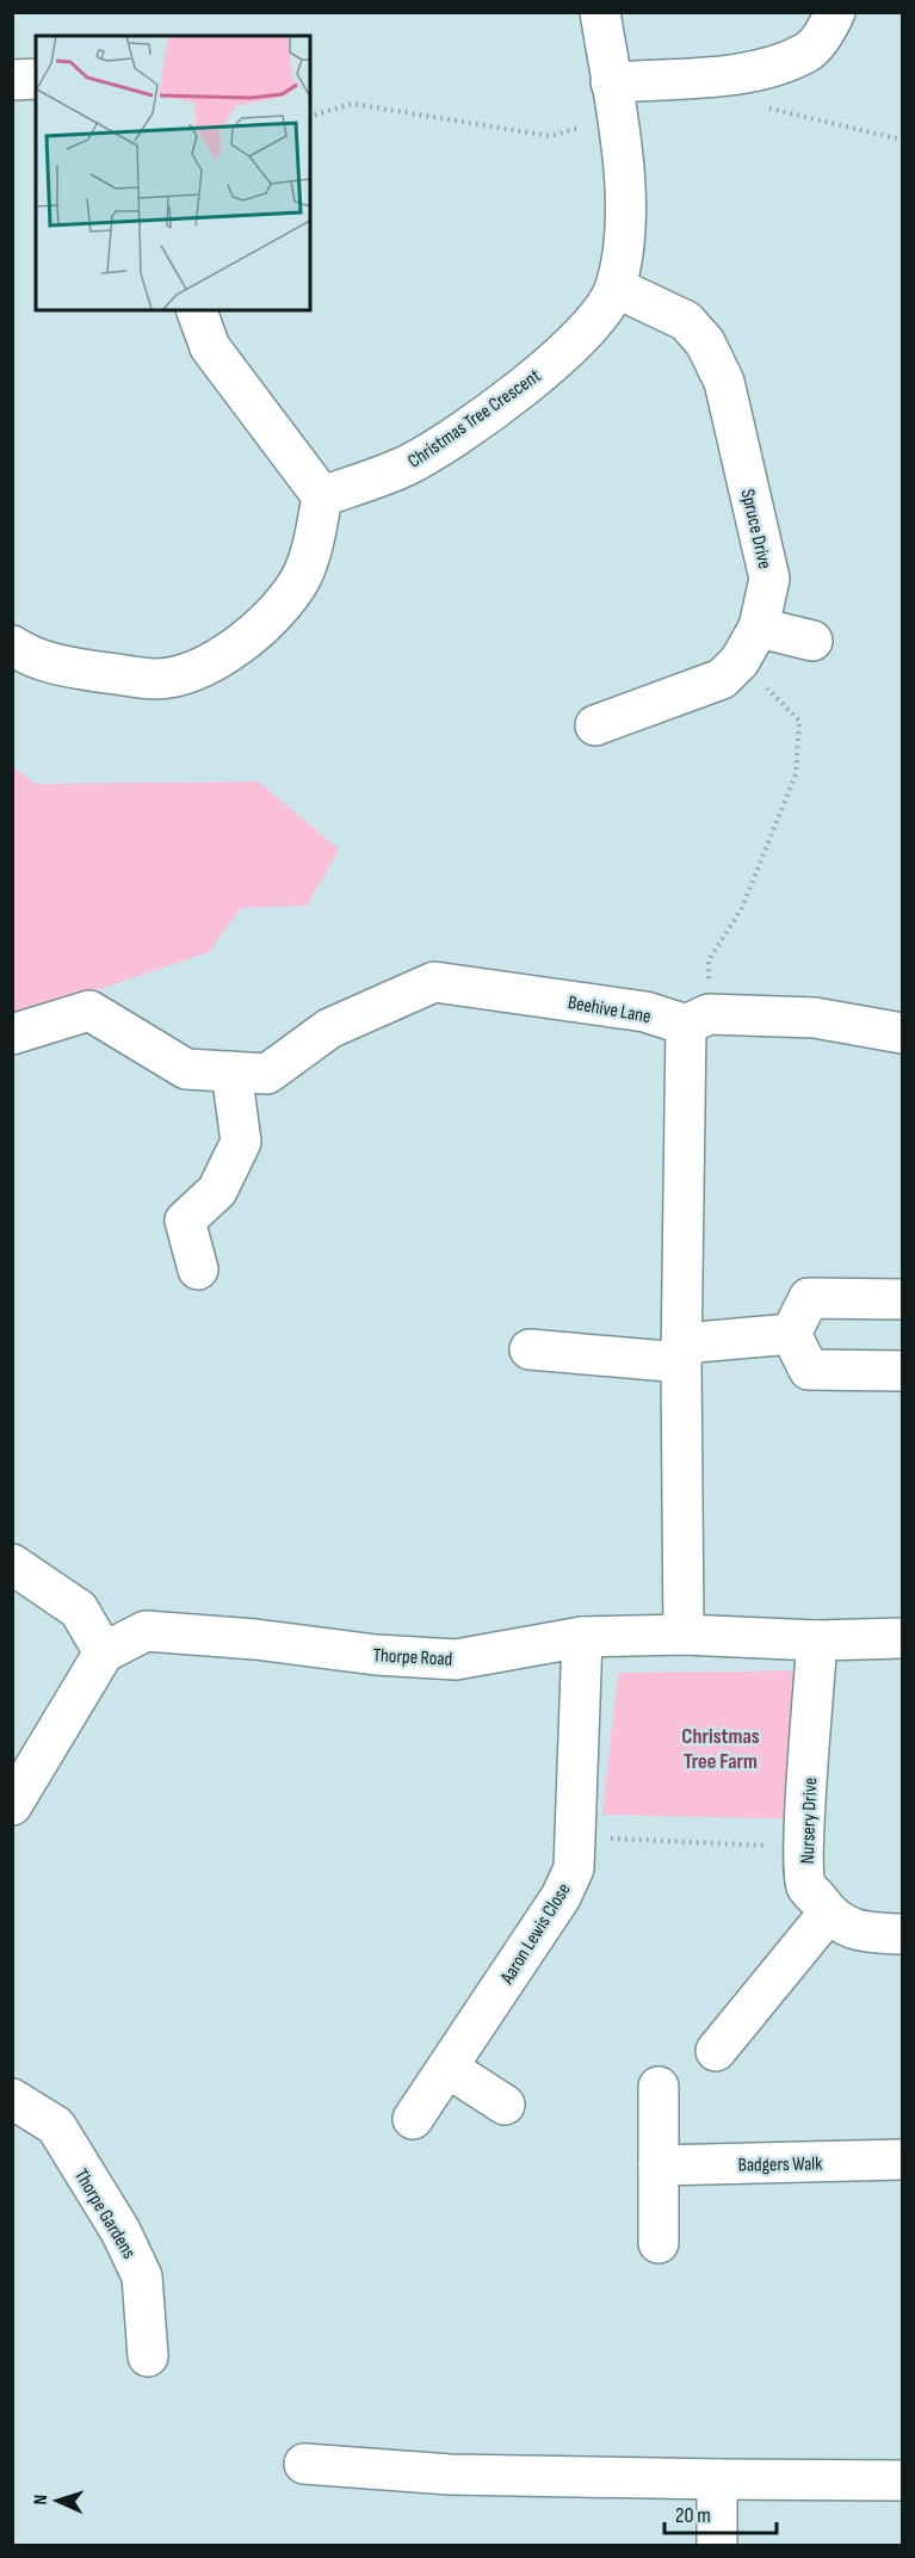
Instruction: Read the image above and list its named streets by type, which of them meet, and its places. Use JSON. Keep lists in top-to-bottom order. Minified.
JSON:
{"streets":{"street":["Christmas Tree Crescent","Spruce Drive","Beehive Lane","Thorpe Road","Nursery Drive","Aaron Lewis Close","Badgers Walk","Thorpe Gardens"]},"crossings":[["Christmas Tree Crescent","Spruce Drive"],["Thorpe Road","Nursery Drive"],["Thorpe Road","Aaron Lewis Close"]],"districts":["Christmas Tree Farm"],"scale_bar":"20 m","north":"left"}
